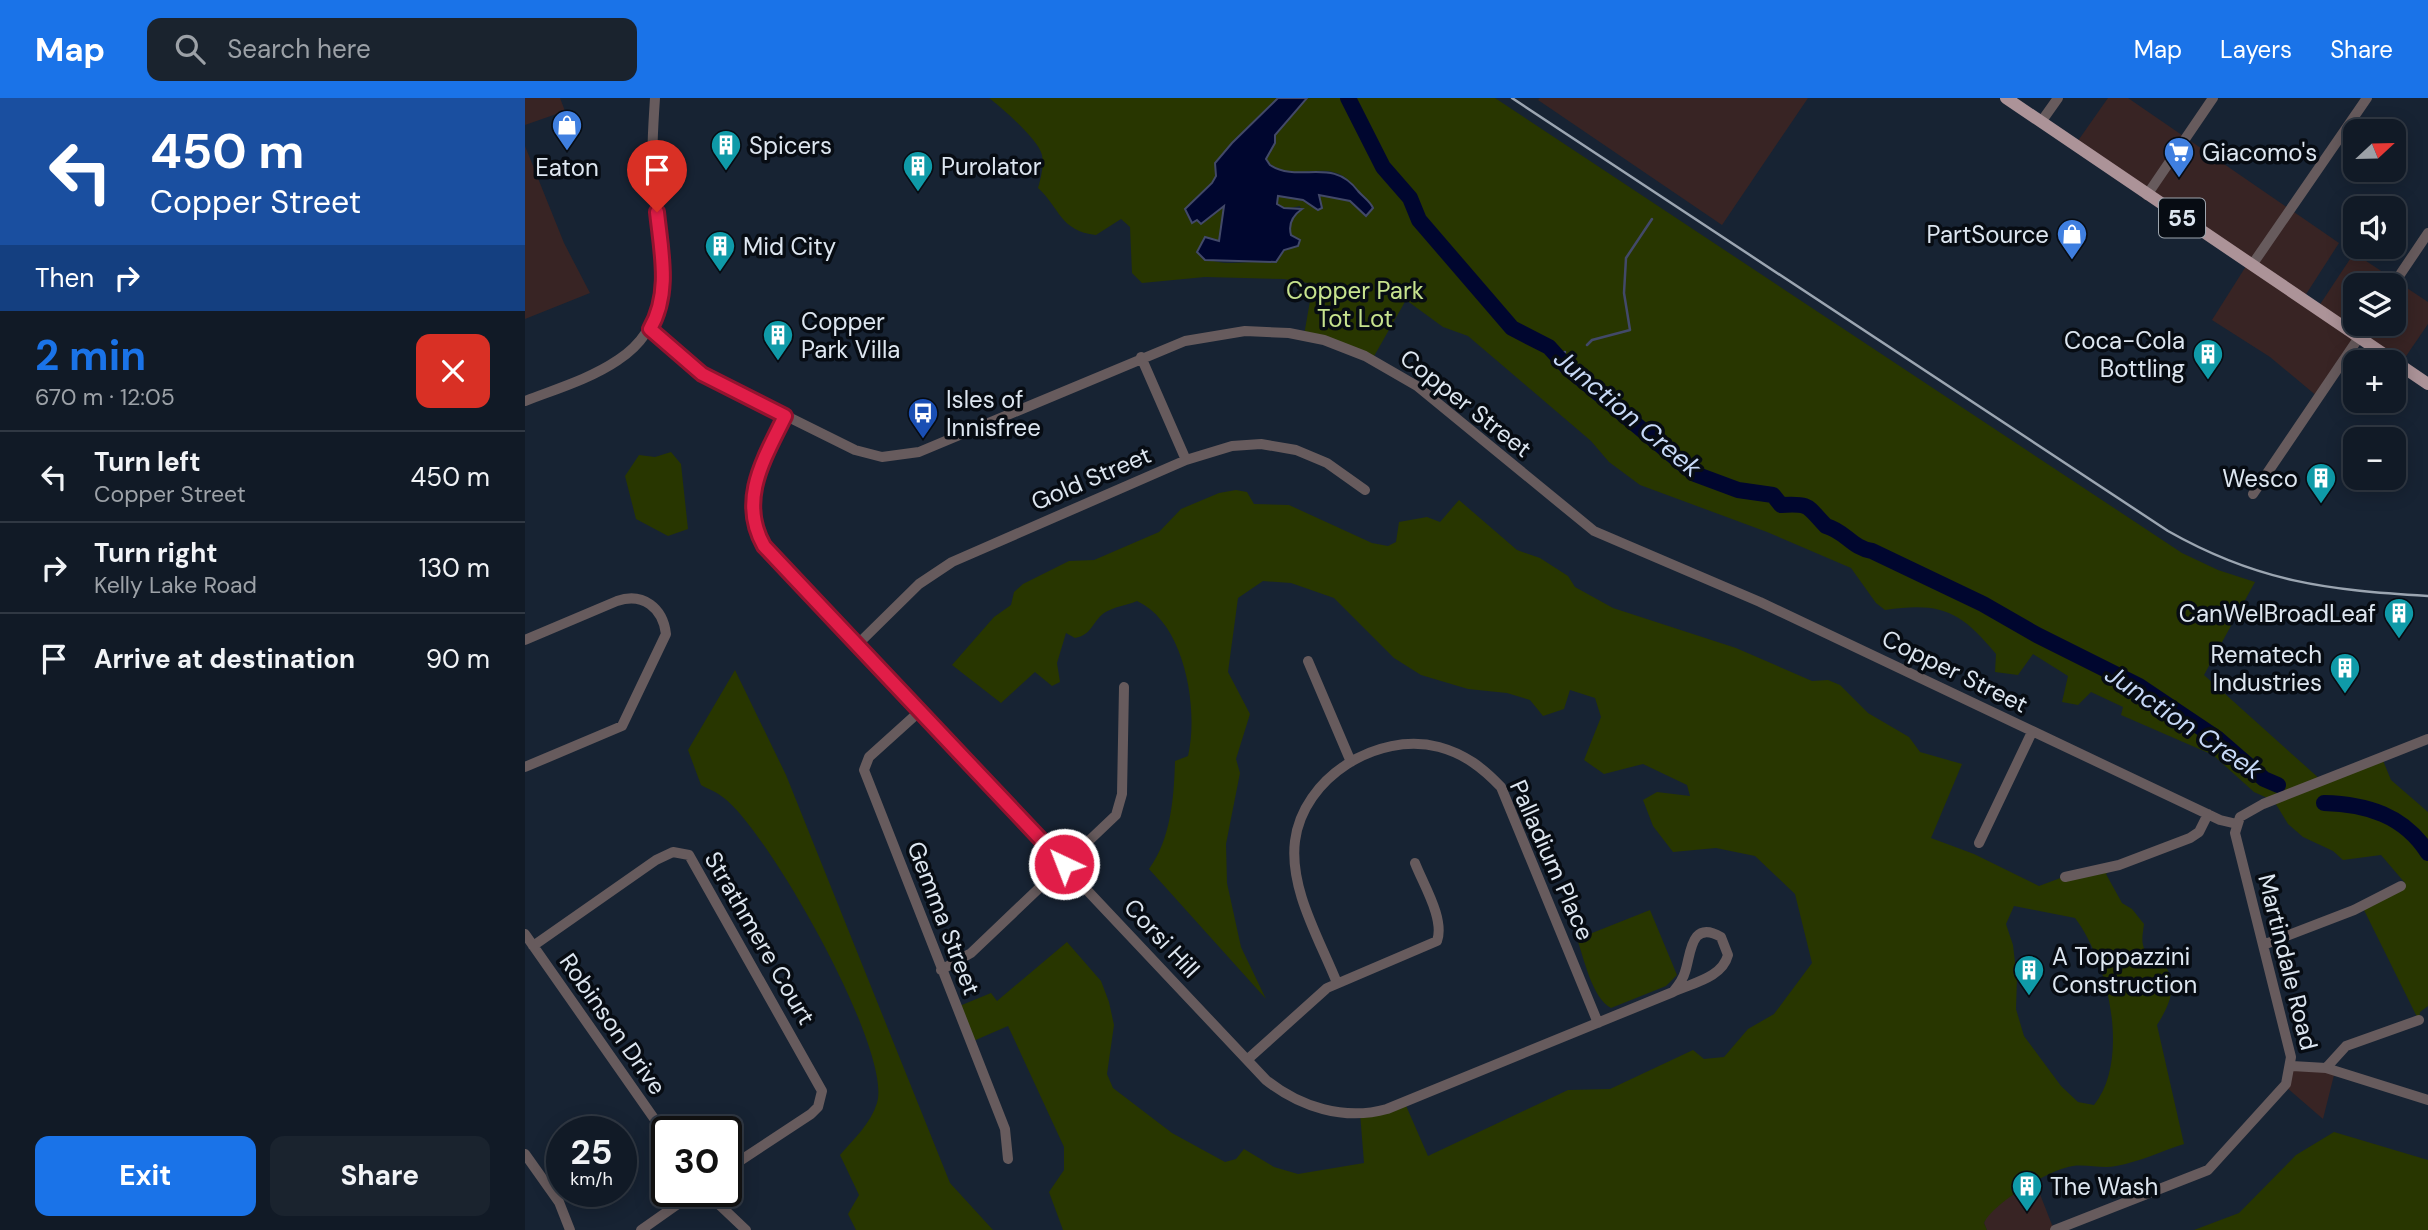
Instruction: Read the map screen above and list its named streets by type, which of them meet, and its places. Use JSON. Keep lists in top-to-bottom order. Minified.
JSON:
{"streets":{"main road":["55"],"street":["Copper Street","Gold Street","Palladium Place","Gemma Street","Strathmere Court","Corsi Hill","Martindale Road","Robinson Drive"]},"crossings":[["Copper Street","Corsi Hill"],["Copper Street","Martindale Road"],["Gold Street","Corsi Hill"],["Palladium Place","Corsi Hill"],["Gemma Street","Corsi Hill"],["Strathmere Court","Robinson Drive"]],"water":["Junction Creek"],"parks":["Copper Park Tot Lot"],"places":{"shop":["Eaton","PartSource"],"building":["Spicers","Purolator","Mid City","Copper Park Villa","Coca-Cola Bottling","Wesco","CanWelBroadLeaf","Rematech Industries","A Toppazzini Construction","The Wash"],"supermarket":["Giacomo's"],"bus stop":["Isles of Innisfree"]},"north":"right","page":{"header":"Map","search":"Search here","nav":["Map","Layers","Share"],"turn":["450 m","Copper Street"],"map_buttons":["+","−"],"then":"Then","heading":["2 min","670 m · 12:05"],"list":[{"name":"Turn left","note":"Copper Street","value":"450 m"},{"name":"Turn right","note":"Kelly Lake Road","value":"130 m"},{"name":"Arrive at destination","value":"90 m"}],"speed":"25 km/h","limit":"30","buttons":["Exit","Share"]}}
